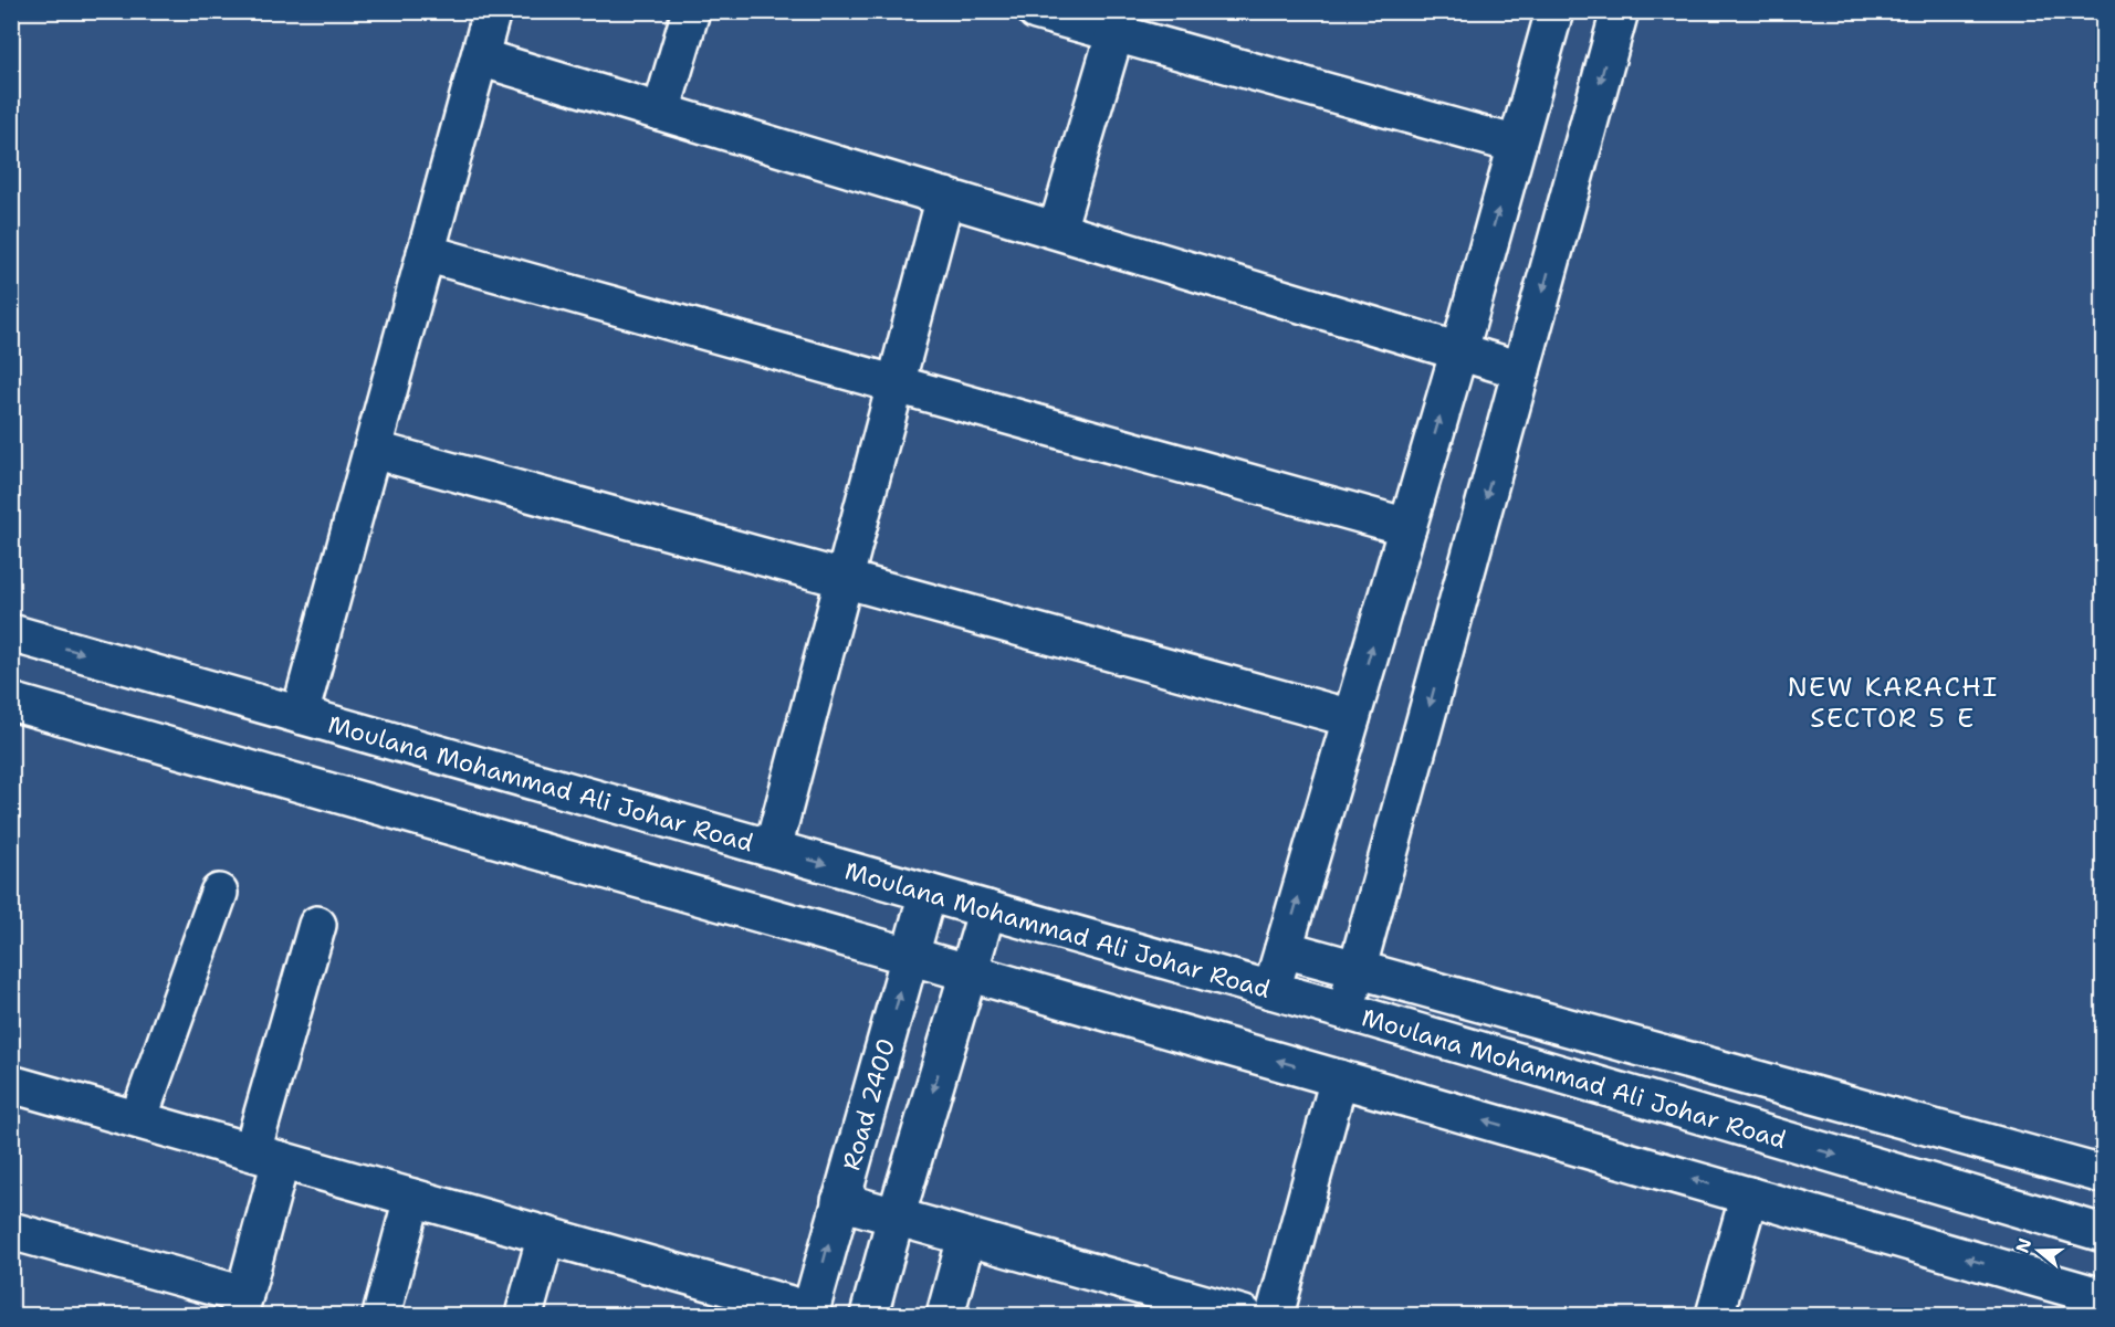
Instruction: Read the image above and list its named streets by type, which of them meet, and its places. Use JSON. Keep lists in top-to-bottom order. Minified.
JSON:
{"streets":{"street":["Moulana Mohammad Ali Johar Road","Road 2400"]},"crossings":[["Moulana Mohammad Ali Johar Road","Road 2400"]],"districts":["NEW KARACHI SECTOR 5 E"],"north":"left"}
